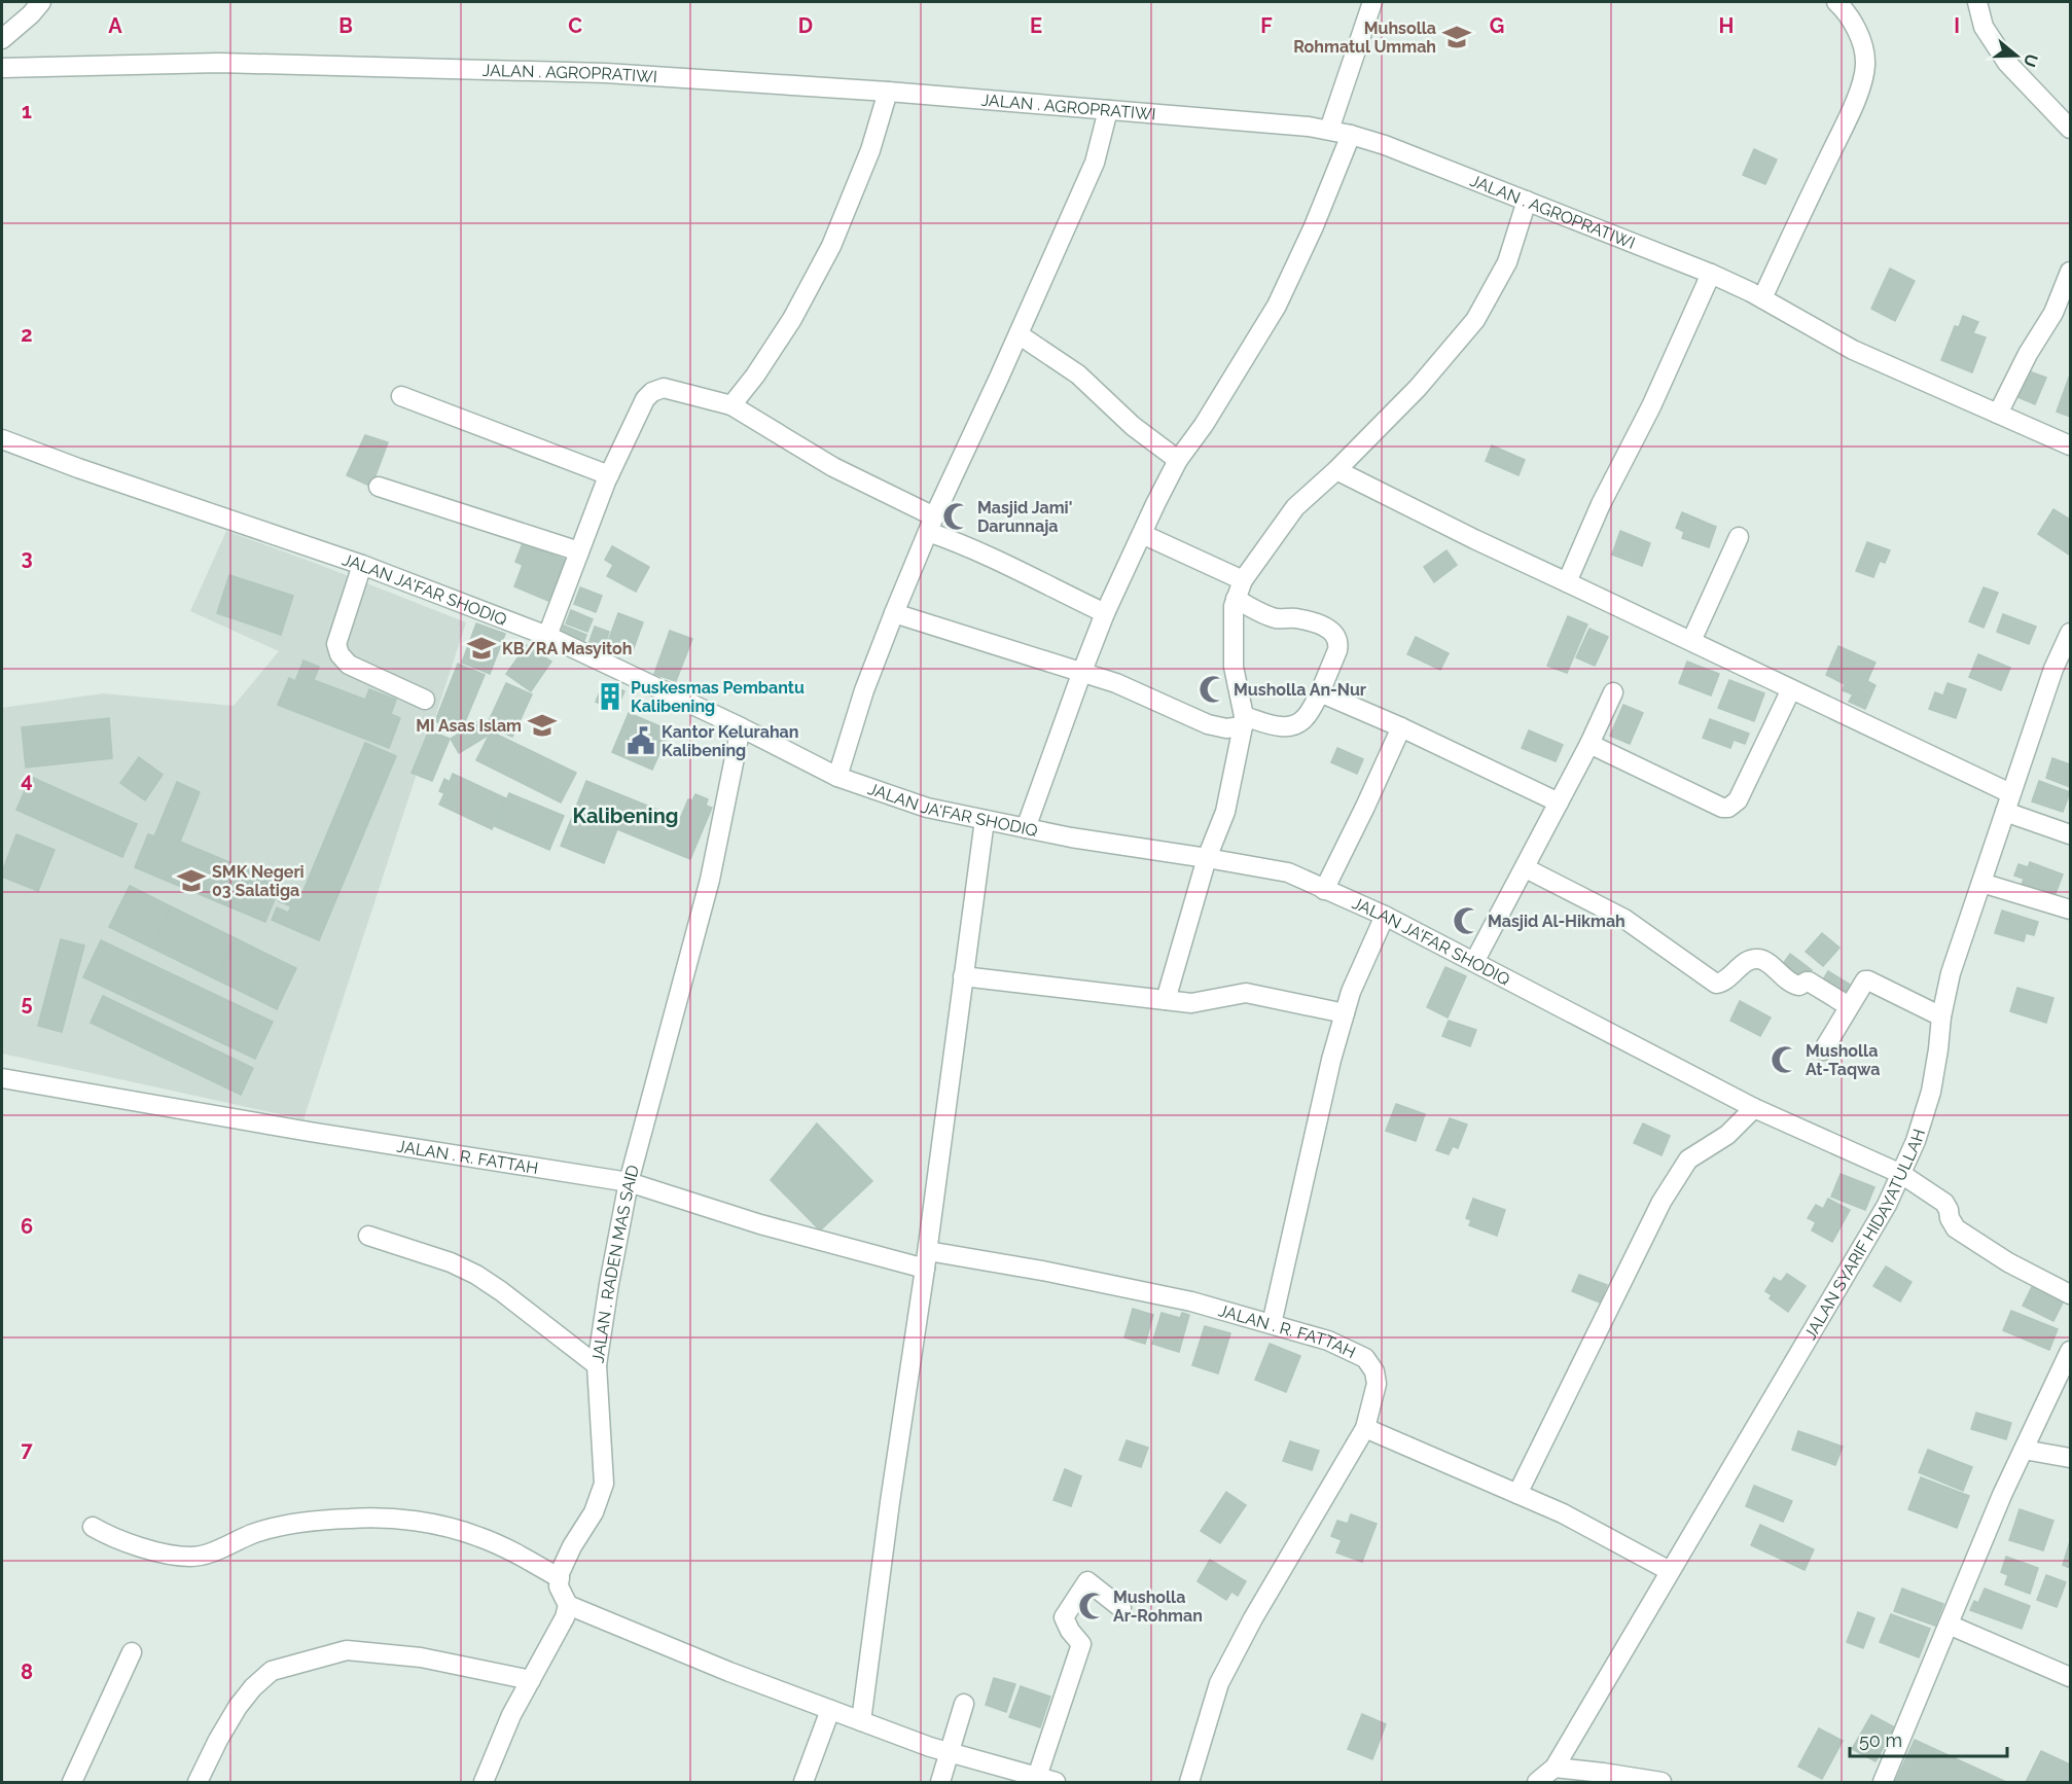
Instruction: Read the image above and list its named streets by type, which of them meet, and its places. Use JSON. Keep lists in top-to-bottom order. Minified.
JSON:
{"streets":{"street":["JALAN . AGROPRATIWI","JALAN JA'FAR SHODIQ","JALAN . R. FATTAH","JALAN SYARIF HIDAYATULLAH","JALAN . RADEN MAS SAID"]},"crossings":[["JALAN JA'FAR SHODIQ","JALAN SYARIF HIDAYATULLAH"],["JALAN JA'FAR SHODIQ","JALAN . RADEN MAS SAID"],["JALAN . R. FATTAH","JALAN . RADEN MAS SAID"]],"districts":["Kalibening"],"places":{"school or university":["Muhsolla Rohmatul Ummah","KB/RA Masyitoh","MI Asas Islam","SMK Negeri 03 Salatiga"],"mosque":["Masjid Jami' Darunnaja","Musholla An-Nur","Masjid Al-Hikmah","Musholla At-Taqwa","Musholla Ar-Rohman"],"building":["Puskesmas Pembantu Kalibening"],"public building":["Kantor Kelurahan Kalibening"]},"scale_bar":"50 m","north":"right","grid":{"columns":["A","B","C","D","E","F","G","H","I"],"rows":["1","2","3","4","5","6","7","8"]}}
